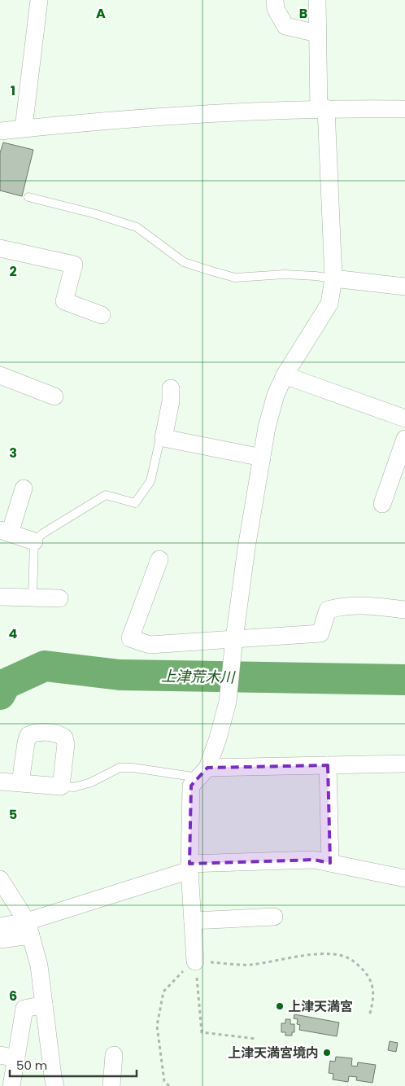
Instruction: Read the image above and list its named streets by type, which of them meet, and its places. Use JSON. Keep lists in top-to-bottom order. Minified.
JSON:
{"water":["上津荒木川"],"places":["上津天満宮","上津天満宮境内"],"scale_bar":"50 m","grid":{"columns":["A","B"],"rows":["1","2","3","4","5","6"]}}
